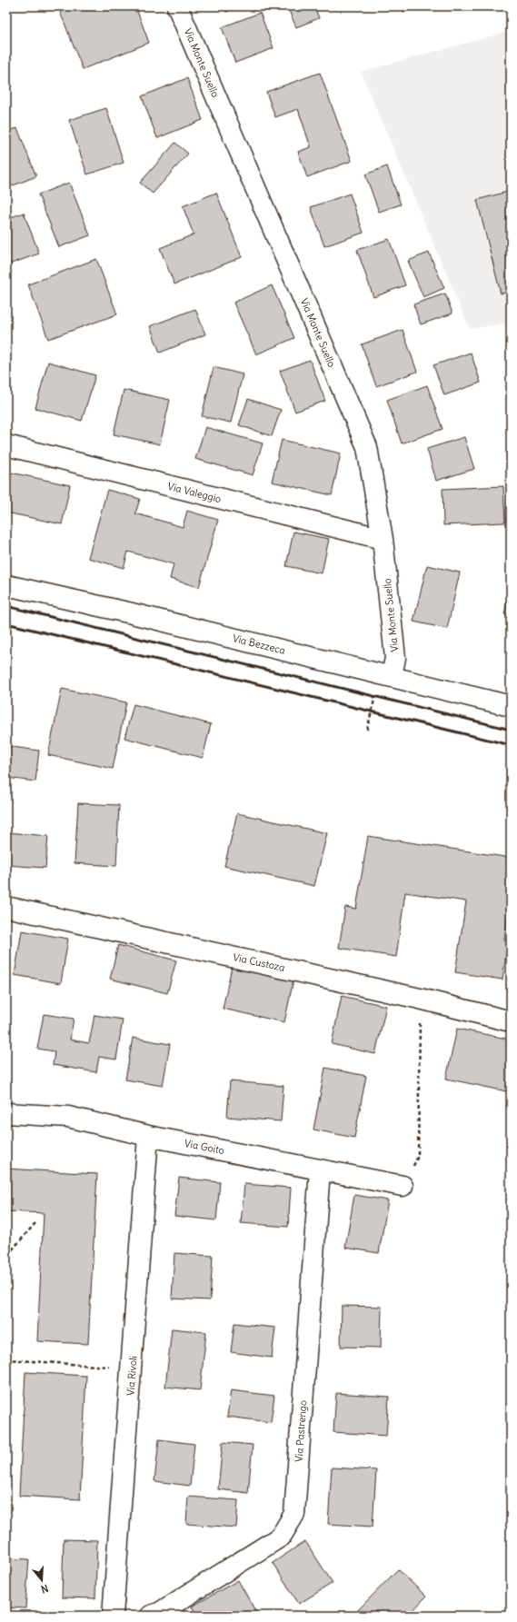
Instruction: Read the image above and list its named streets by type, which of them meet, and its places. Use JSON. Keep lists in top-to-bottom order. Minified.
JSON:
{"streets":{"street":["Via Monte Suello","Via Valeggio","Via Bezzeca","Via Custoza","Via Goito","Via Rivoli","Via Pastrengo"]},"crossings":[["Via Monte Suello","Via Valeggio"],["Via Monte Suello","Via Bezzeca"],["Via Goito","Via Rivoli"],["Via Goito","Via Pastrengo"]],"north":"bottom"}
